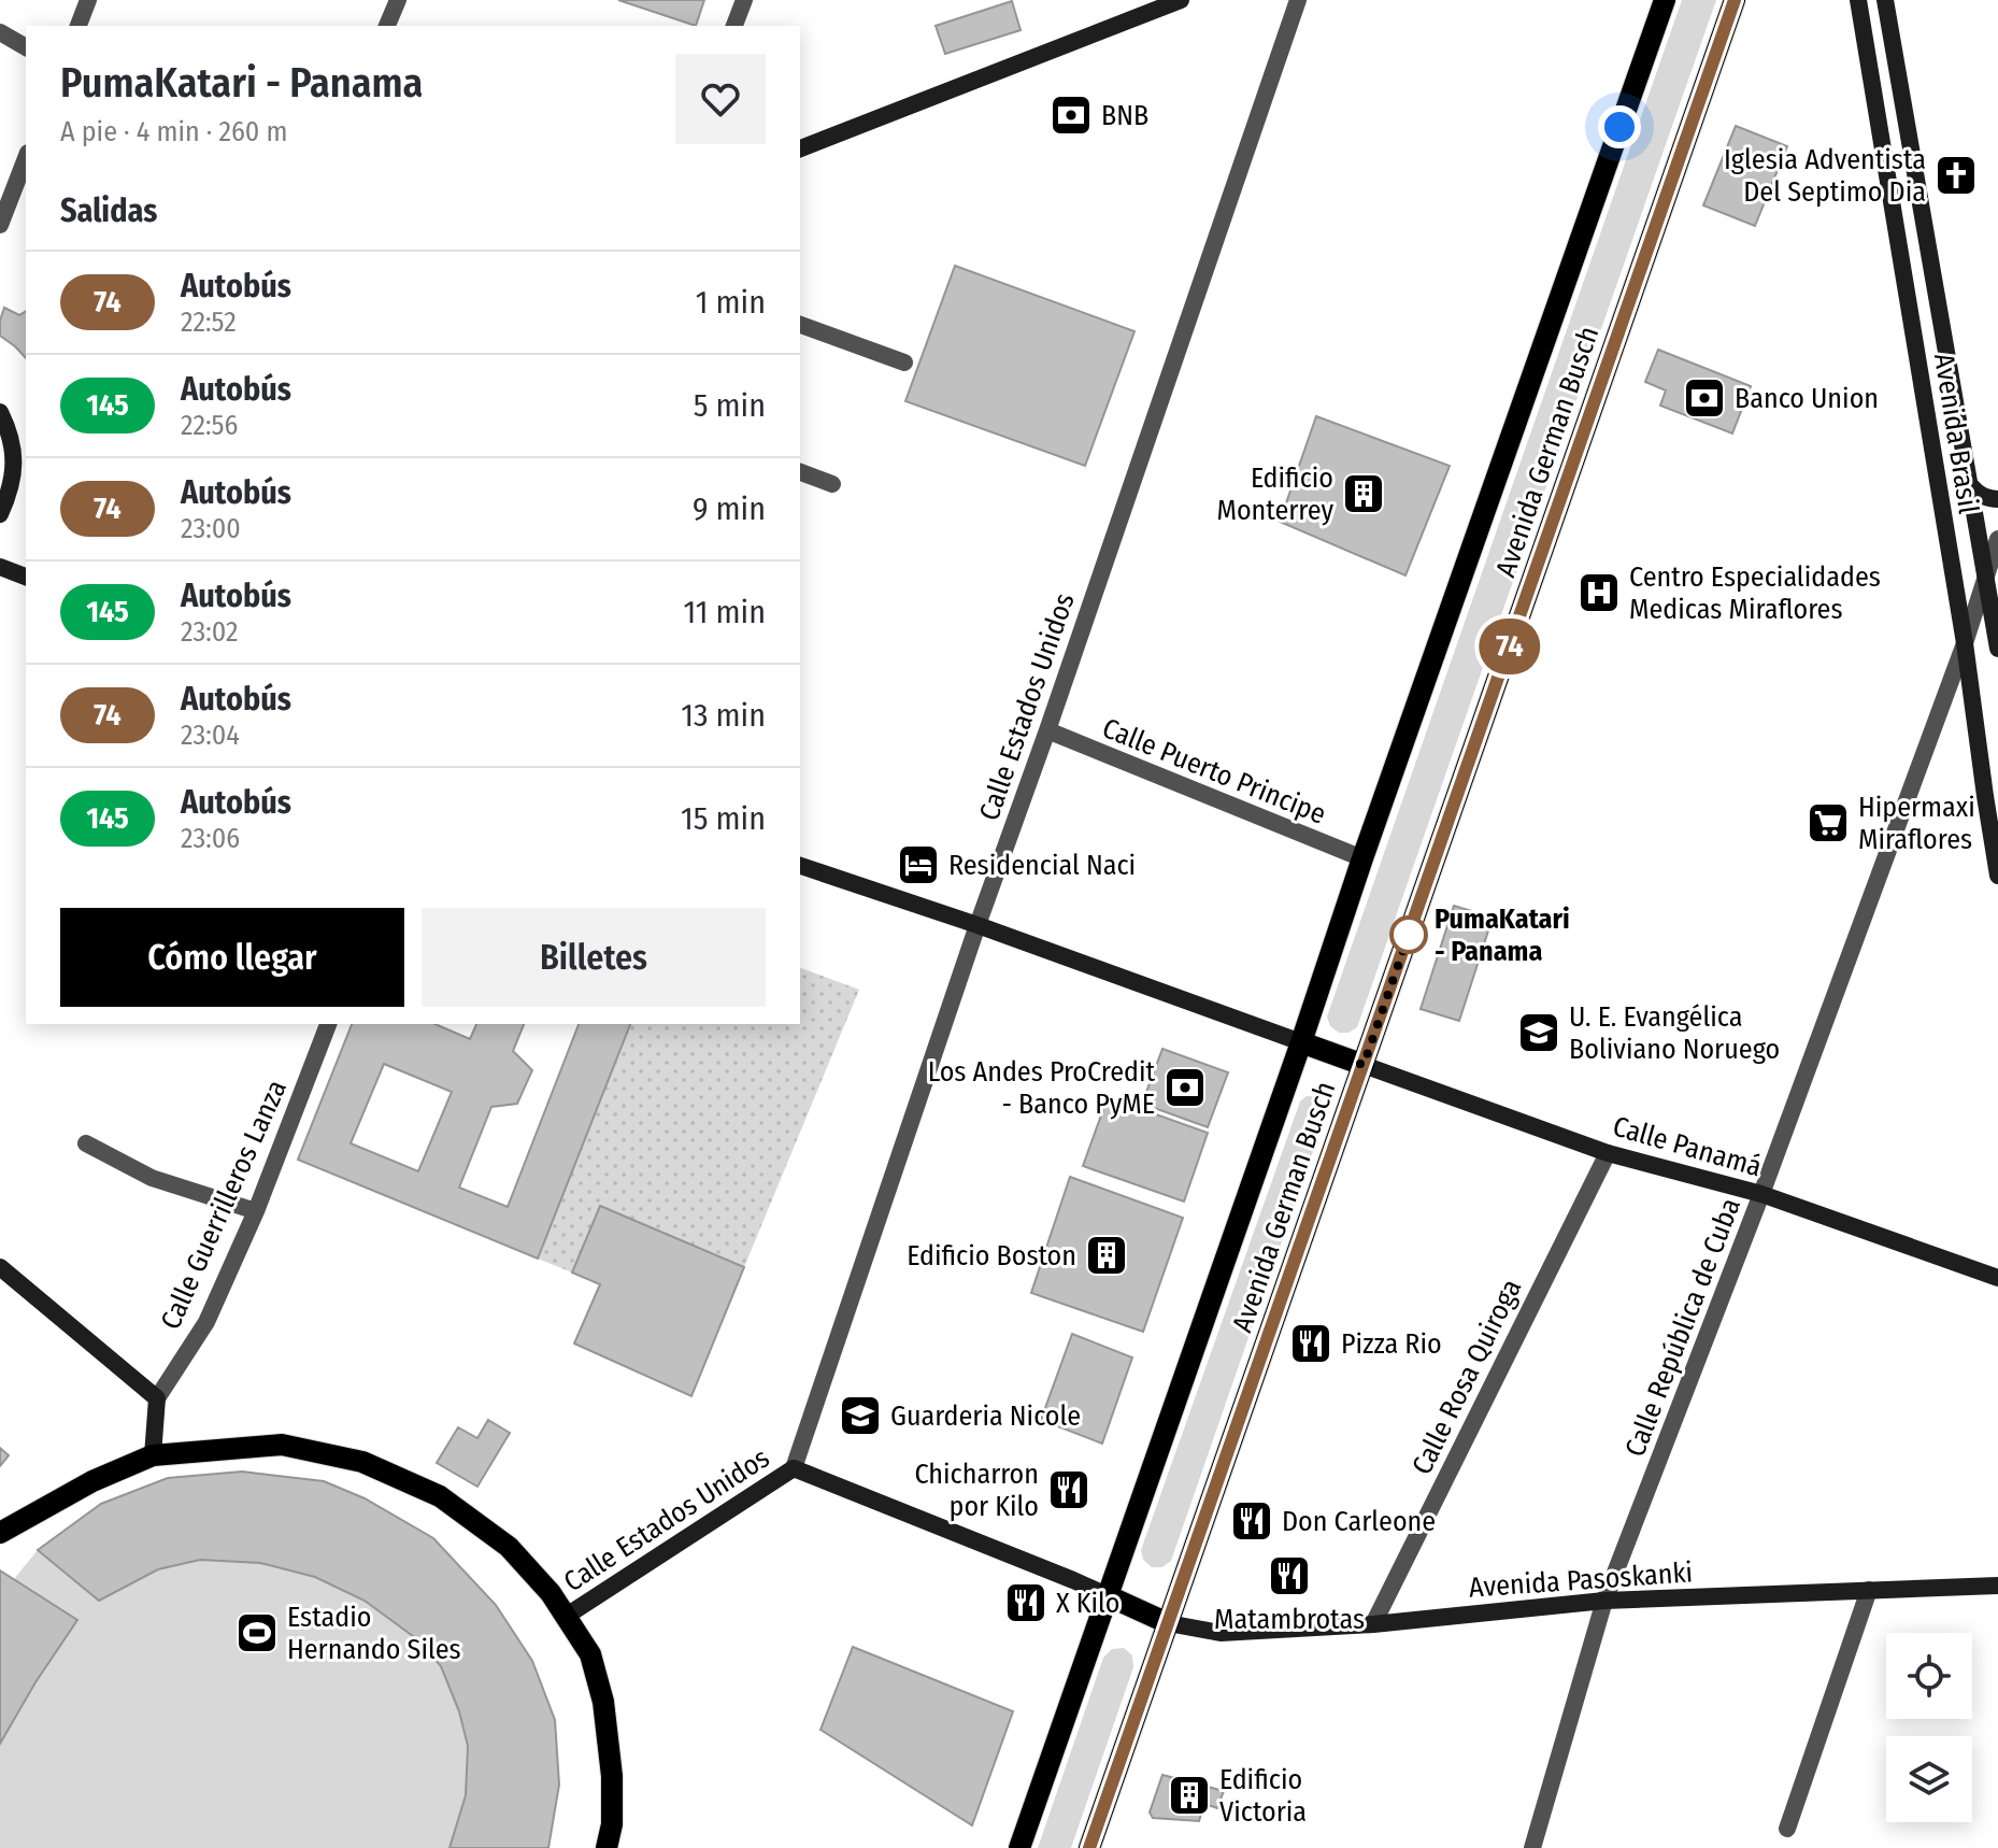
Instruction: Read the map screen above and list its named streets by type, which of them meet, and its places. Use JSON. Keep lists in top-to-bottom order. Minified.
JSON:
{"streets":{"main road":["Avenida German Busch"],"street":["Avenida Brasil","Calle Estados Unidos","Calle Puerto Principe","Calle Panamá","Calle Guerrilleros Lanza","Calle República de Cuba","Calle Rosa Quiroga","Avenida Pasoskanki"]},"crossings":[["Avenida Brasil","Calle República de Cuba"],["Avenida German Busch","Calle Puerto Principe"],["Avenida German Busch","Calle Panamá"],["Avenida German Busch","Avenida Pasoskanki"],["Calle Estados Unidos","Calle Puerto Principe"],["Calle Panamá","Calle República de Cuba"],["Calle Panamá","Calle Rosa Quiroga"],["Calle República de Cuba","Avenida Pasoskanki"],["Calle Rosa Quiroga","Avenida Pasoskanki"]],"places":{"bank":["BNB","Banco Union","Los Andes ProCredit - Banco PyME"],"church":["Iglesia Adventista Del Septimo Dia"],"building":["Edificio Monterrey","Edificio Boston","Edificio Victoria"],"hospital":["Centro Especialidades Medicas Miraflores"],"supermarket":["Hipermaxi Miraflores"],"hotel":["Residencial Naci"],"other":["PumaKatari - Panama"],"school or university":["U. E. Evangélica Boliviano Noruego","Guarderia Nicole"],"restaurant":["Pizza Rio","Chicharron por Kilo","Don Carleone","Matambrotas","X Kilo"],"sports":["Estadio Hernando Siles"]},"lines":["bus line 74"],"page":{"on_map":"74","heading":[["PumaKatari - Panama","A pie · 4 min · 260 m"],"Salidas"],"list":[{"mark":"74","name":"Autobús","note":"22:52","value":"1 min"},{"mark":"145","name":"Autobús","note":"22:56","value":"5 min"},{"mark":"74","name":"Autobús","note":"23:00","value":"9 min"},{"mark":"145","name":"Autobús","note":"23:02","value":"11 min"},{"mark":"74","name":"Autobús","note":"23:04","value":"13 min"},{"mark":"145","name":"Autobús","note":"23:06","value":"15 min"}],"buttons":["Cómo llegar","Billetes"]}}
